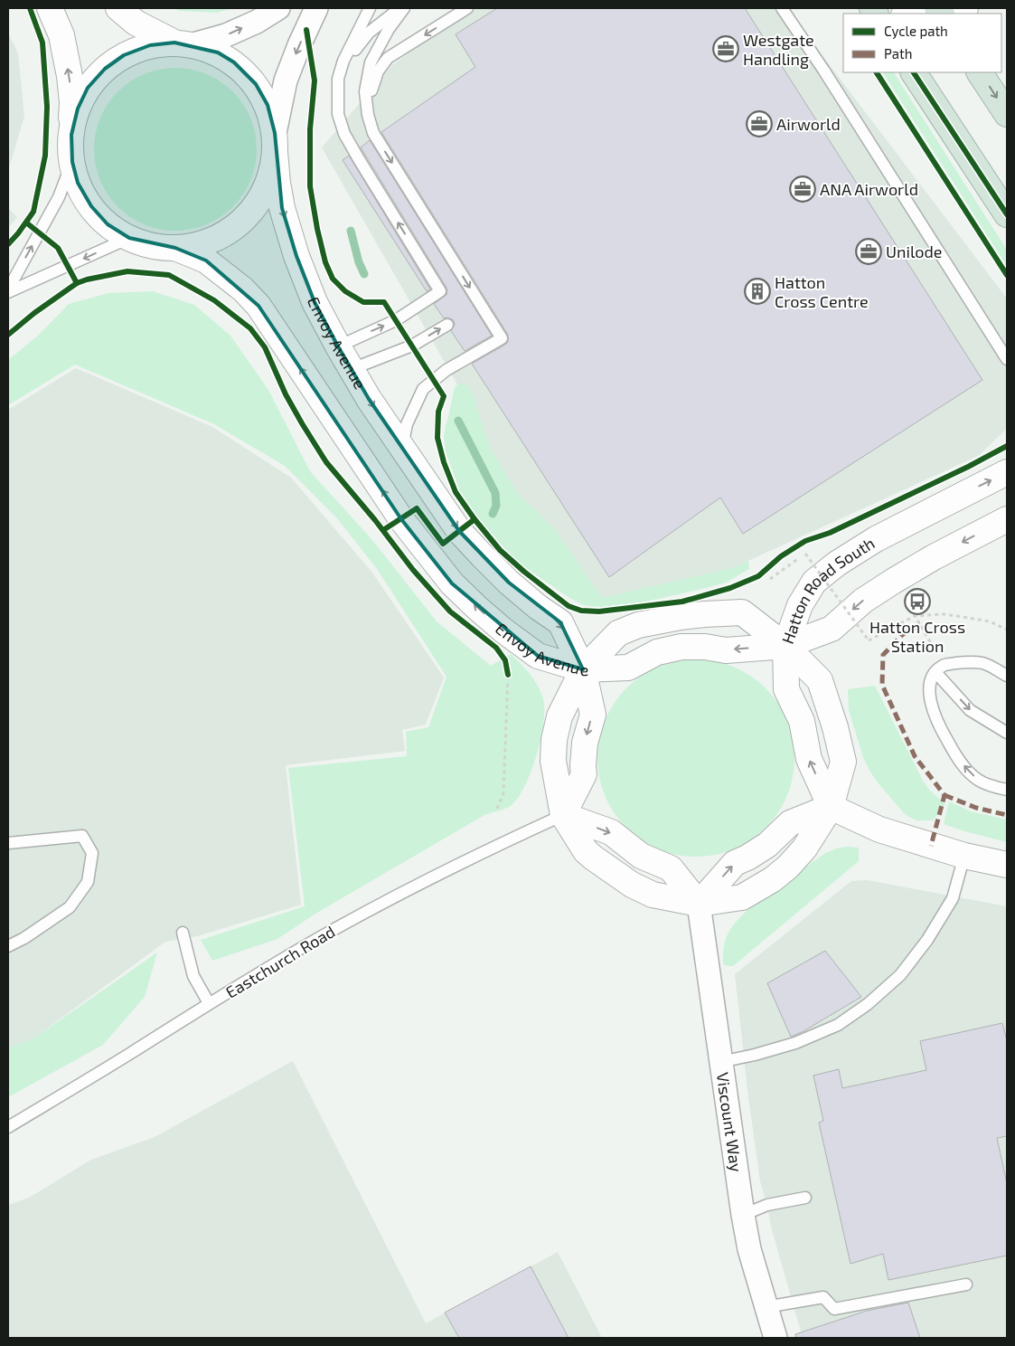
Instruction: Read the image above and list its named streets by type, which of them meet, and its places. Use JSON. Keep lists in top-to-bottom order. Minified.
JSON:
{"streets":{"street":["Envoy Avenue","Hatton Road South","Viscount Way"],"lane":["Eastchurch Road"]},"places":{"office":["Westgate Handling","Airworld","ANA Airworld","Unilode"],"building":["Hatton Cross Centre"],"bus stop":["Hatton Cross Station"]},"legend":["Cycle path","Path"]}
